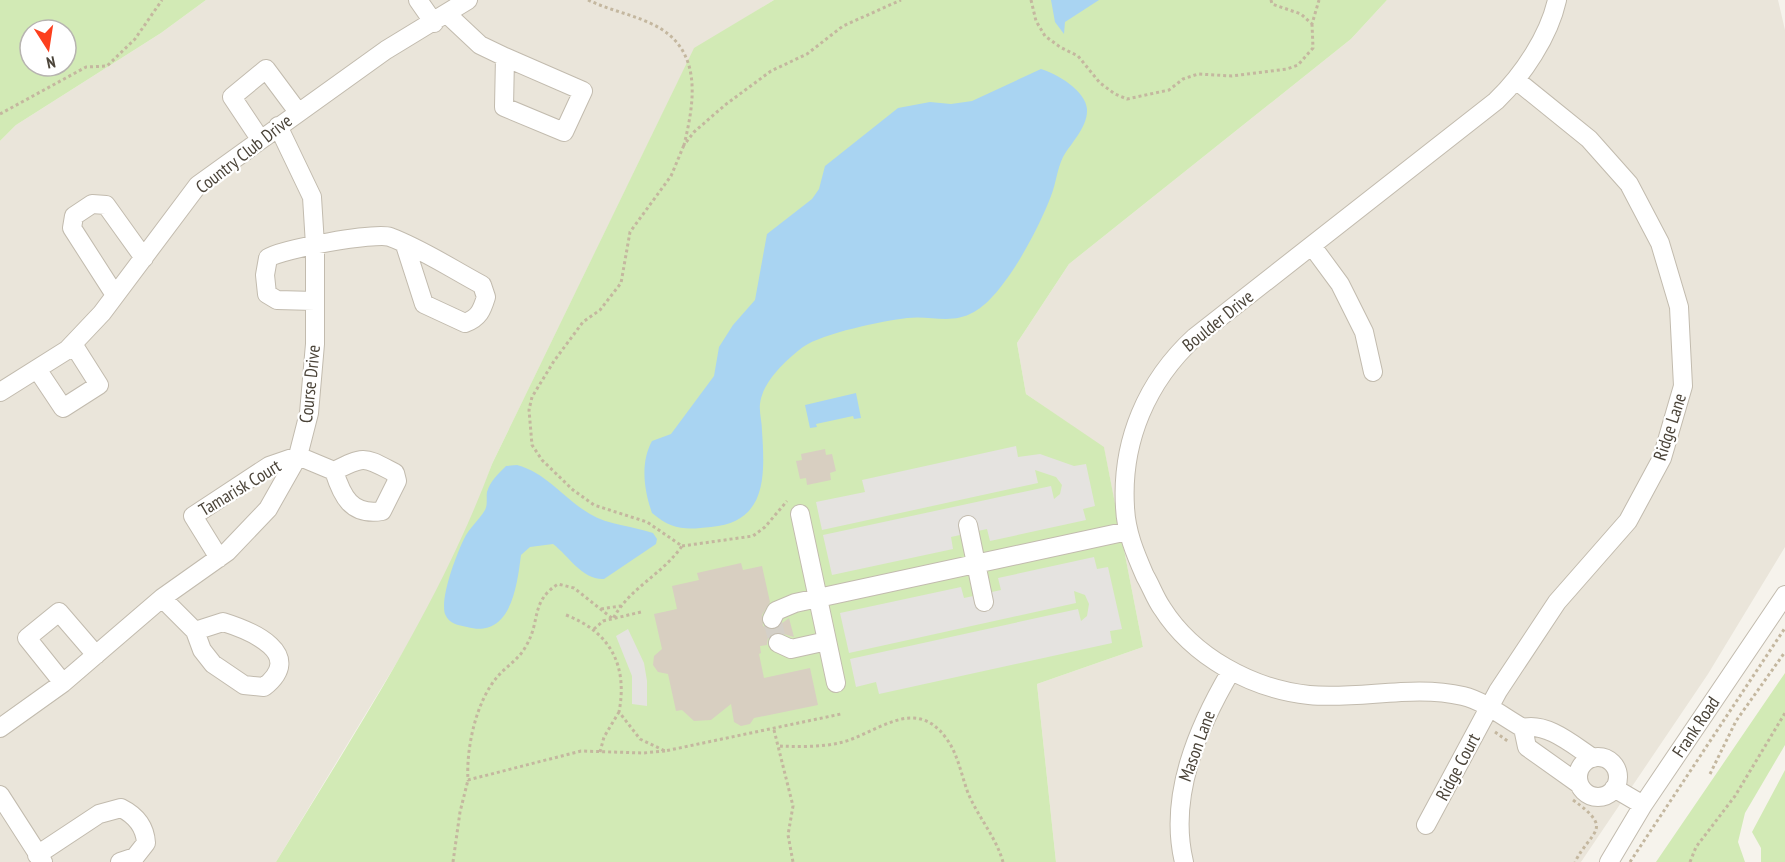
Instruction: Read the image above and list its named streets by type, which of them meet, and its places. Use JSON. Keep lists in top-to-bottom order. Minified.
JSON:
{"streets":{"street":["Country Club Drive","Boulder Drive","Course Drive","Ridge Lane","Tamarisk Court","Frank Road","Mason Lane","Ridge Court"]},"crossings":[["Country Club Drive","Course Drive"],["Boulder Drive","Ridge Lane"],["Boulder Drive","Mason Lane"],["Boulder Drive","Ridge Court"],["Course Drive","Tamarisk Court"],["Ridge Lane","Ridge Court"]],"north":"bottom"}
